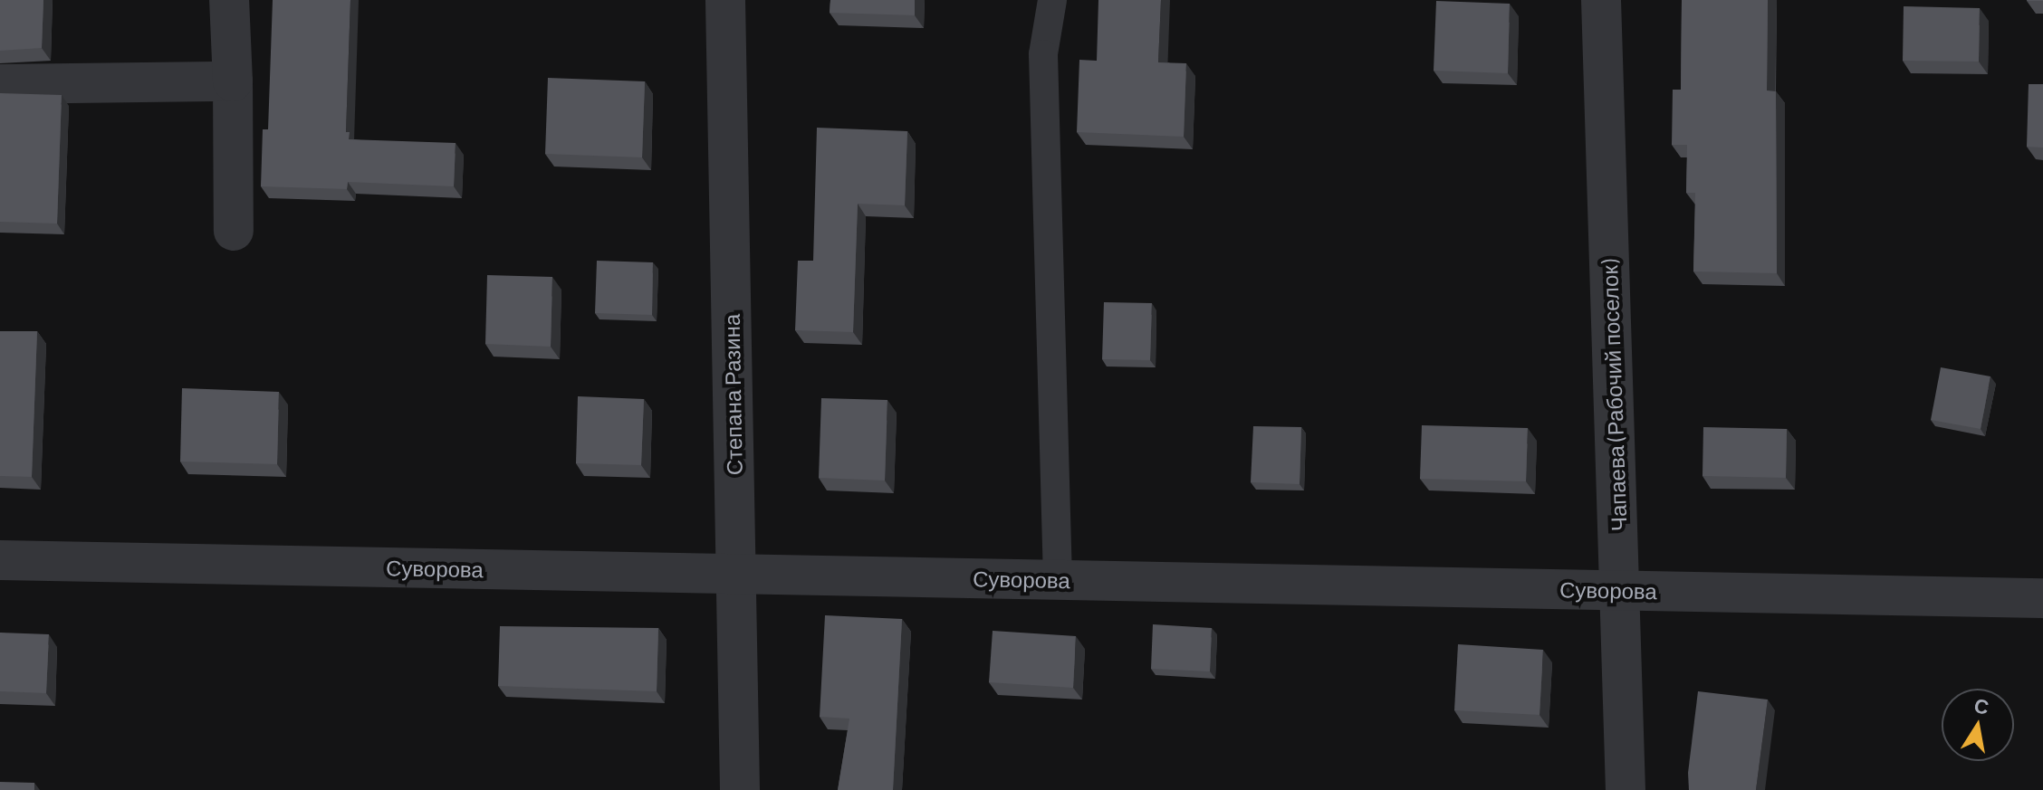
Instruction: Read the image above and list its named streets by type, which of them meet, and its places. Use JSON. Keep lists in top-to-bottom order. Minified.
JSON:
{"streets":{"street":["Степана Разина","Чапаева (Рабочий поселок)","Суворова"]},"crossings":[["Степана Разина","Суворова"],["Чапаева (Рабочий поселок)","Суворова"]],"north":"top"}
